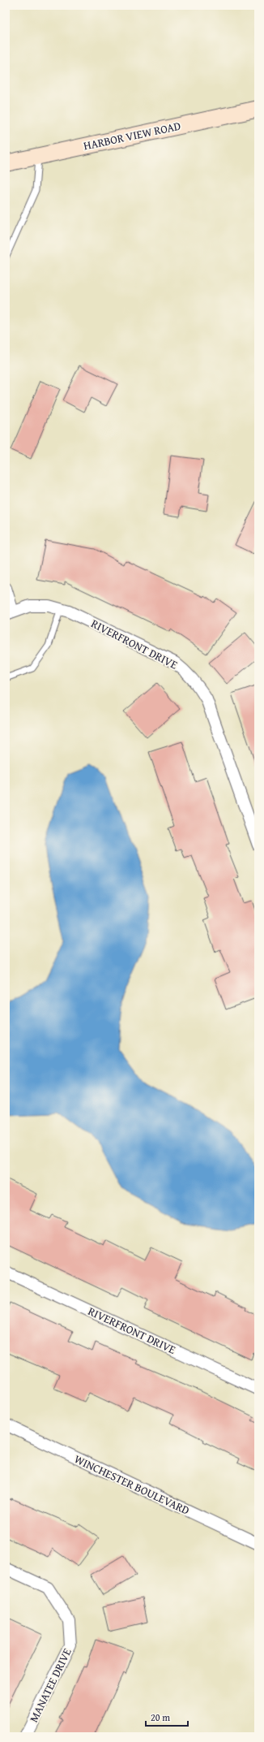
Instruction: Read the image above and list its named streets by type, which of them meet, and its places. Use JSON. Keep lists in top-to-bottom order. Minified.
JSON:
{"streets":{"main road":["HARBOR VIEW ROAD"],"street":["RIVERFRONT DRIVE","WINCHESTER BOULEVARD","MANATEE DRIVE"]},"scale_bar":"20 m"}
